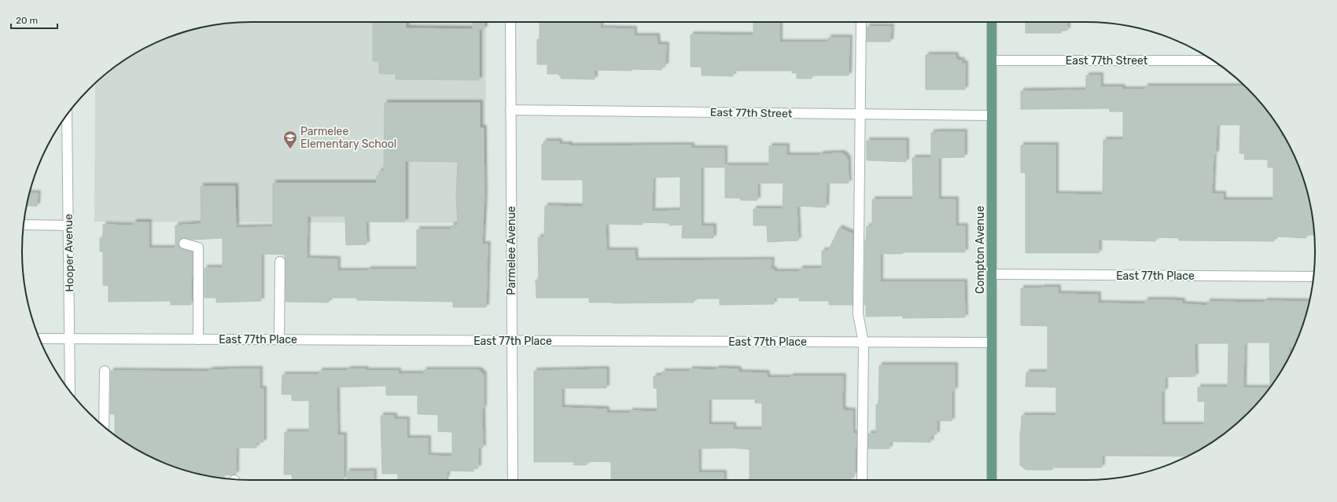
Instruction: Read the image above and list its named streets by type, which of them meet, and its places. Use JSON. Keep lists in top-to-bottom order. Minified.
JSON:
{"streets":{"main road":["Compton Avenue"],"street":["East 77th Street","Parmelee Avenue","Hooper Avenue","East 77th Place"]},"crossings":[["East 77th Street","Compton Avenue"],["East 77th Street","Parmelee Avenue"],["Compton Avenue","East 77th Place"],["Parmelee Avenue","East 77th Place"],["Hooper Avenue","East 77th Place"]],"places":{"school or university":["Parmelee Elementary School"]},"scale_bar":"20 m"}
